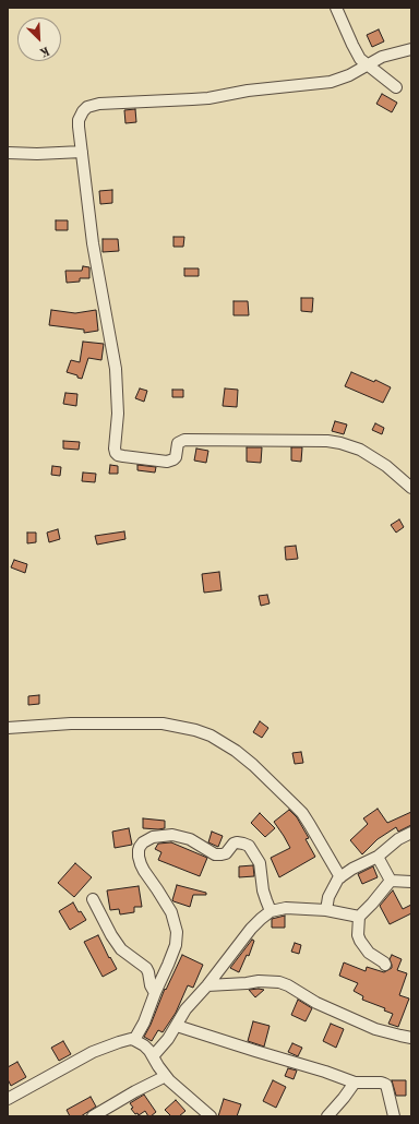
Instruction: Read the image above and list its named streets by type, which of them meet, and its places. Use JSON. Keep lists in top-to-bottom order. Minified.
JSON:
{"north":"bottom right"}
